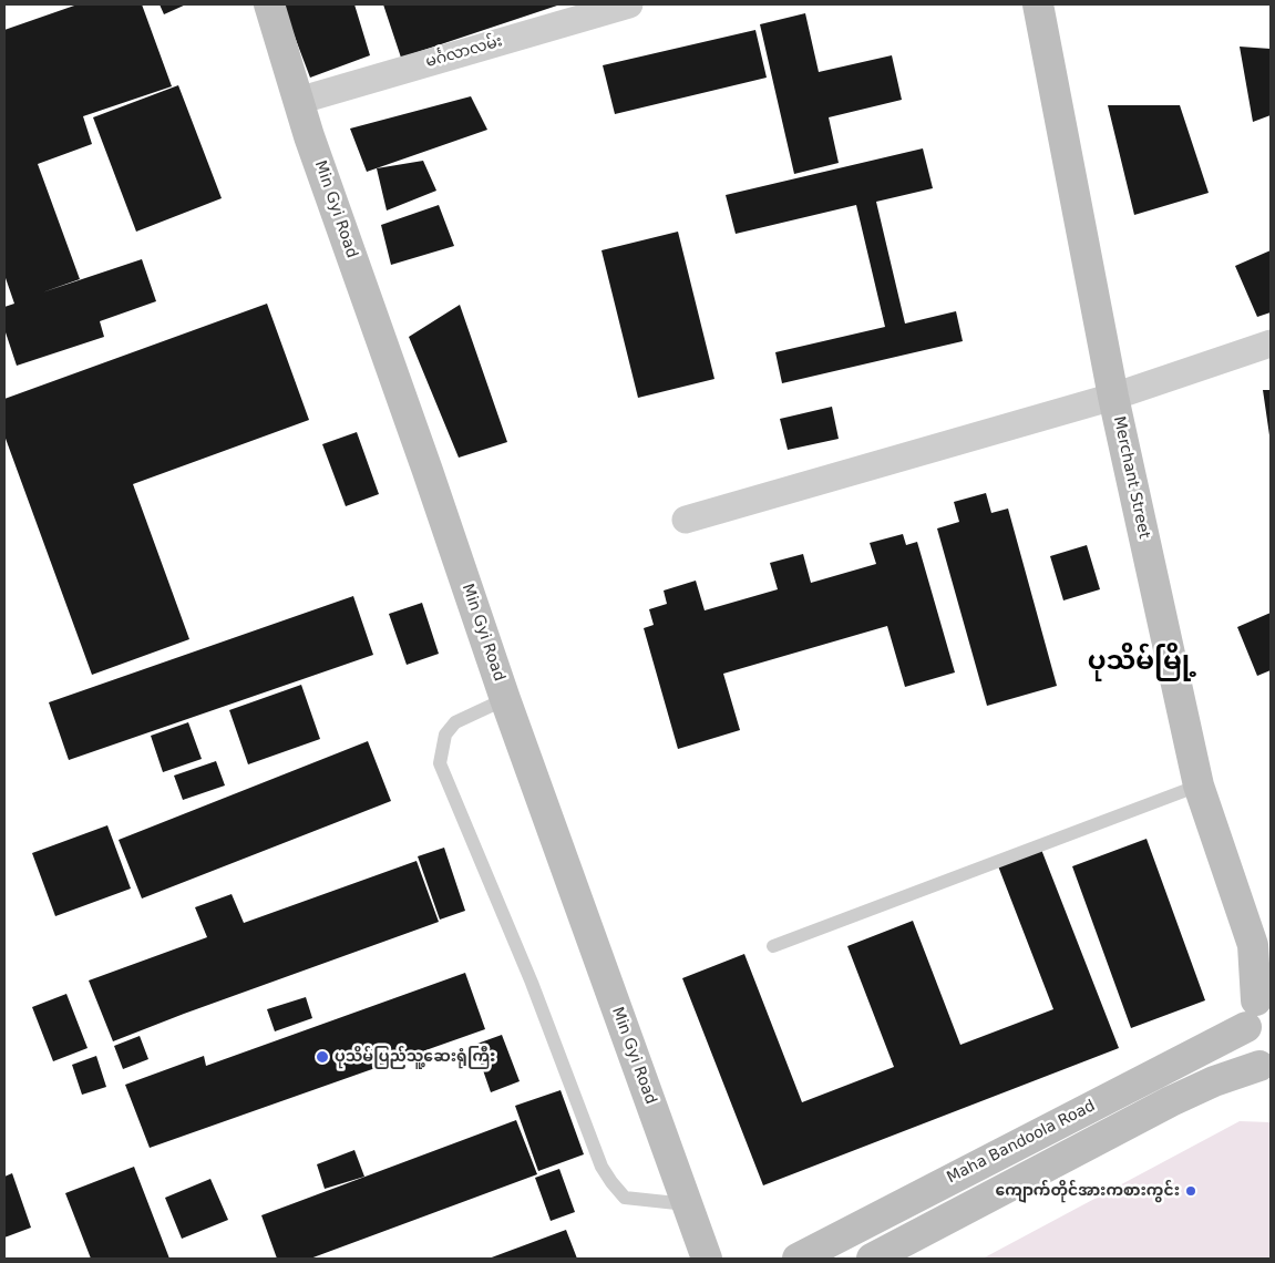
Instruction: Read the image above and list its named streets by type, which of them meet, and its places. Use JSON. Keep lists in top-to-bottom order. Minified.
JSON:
{"streets":{"main road":["Min Gyi Road","Merchant Street","Maha Bandoola Road"],"street":["မင်္ဂလာလမ်း"]},"crossings":[["မင်္ဂလာလမ်း","Min Gyi Road"],["Merchant Street","Maha Bandoola Road"]],"districts":["ပုသိမ်မြို့"],"places":["ပုသိမ်ပြည်သူ့ဆေးရုံကြီး","ကျောက်တိုင်အားကစားကွင်း"]}
